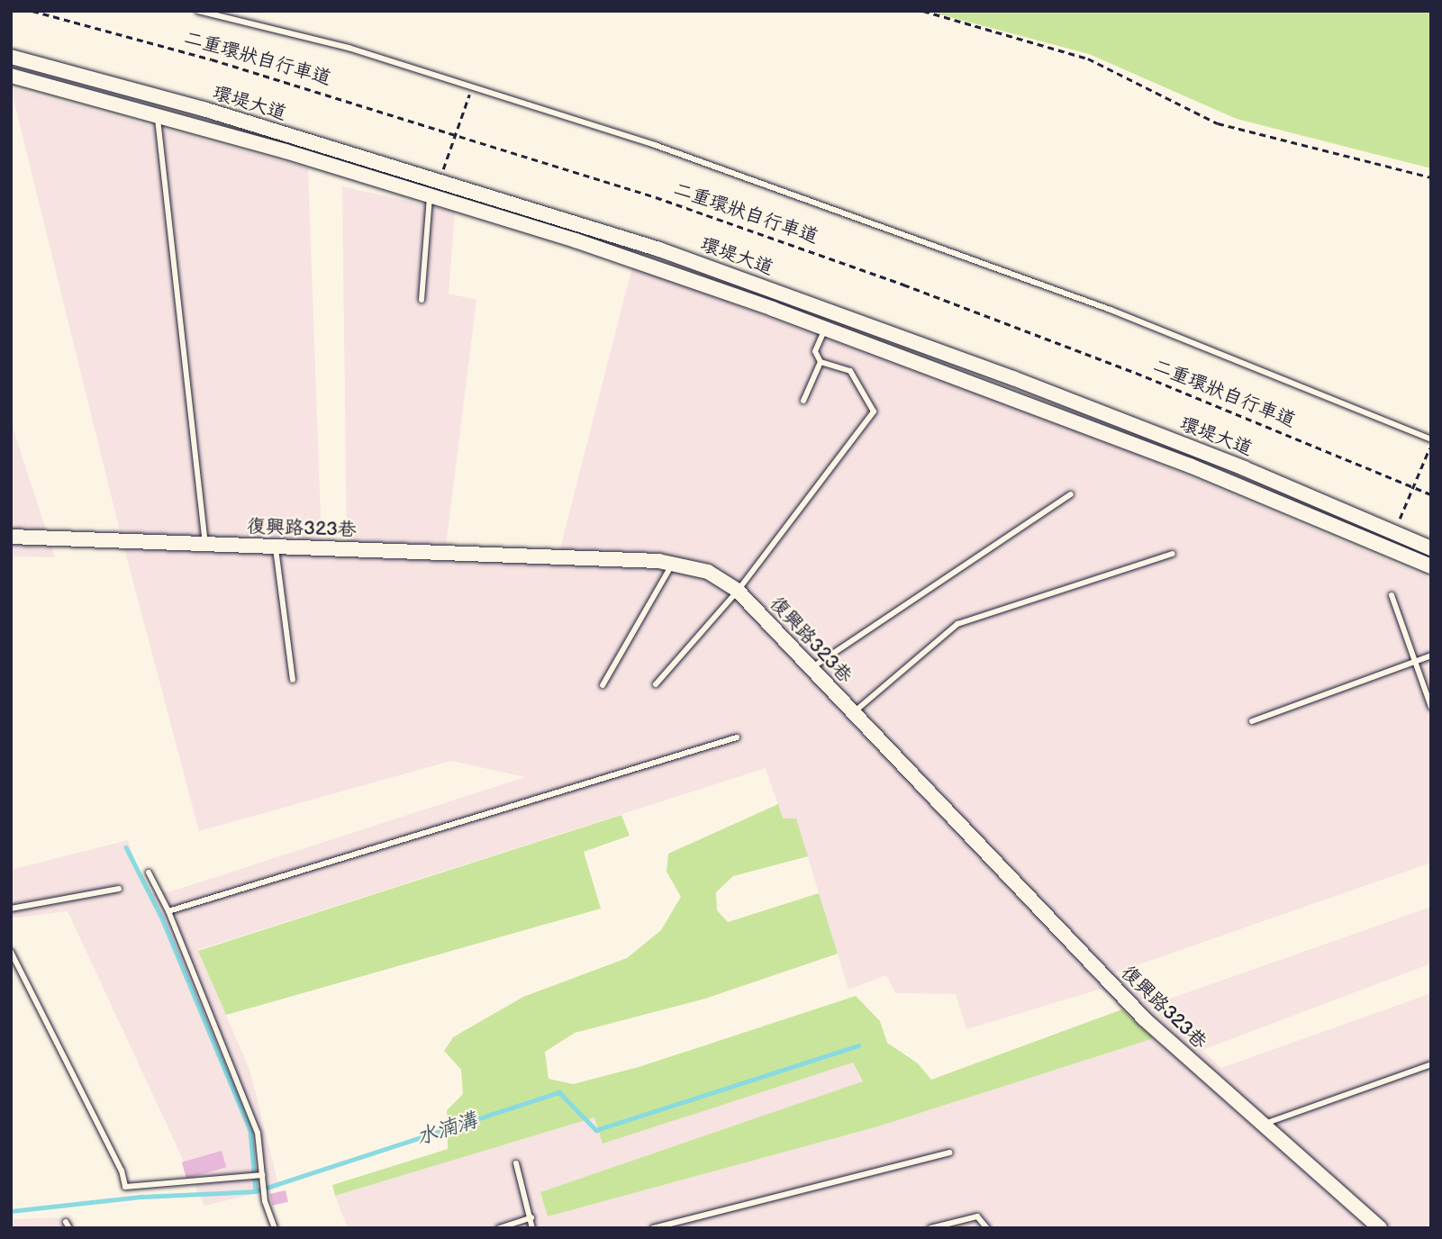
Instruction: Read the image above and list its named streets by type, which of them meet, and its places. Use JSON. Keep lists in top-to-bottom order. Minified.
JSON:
{"streets":{"street":["環堤大道","復興路323巷"],"path":["二重環狀自行車道"]},"water":["水湳溝"]}
